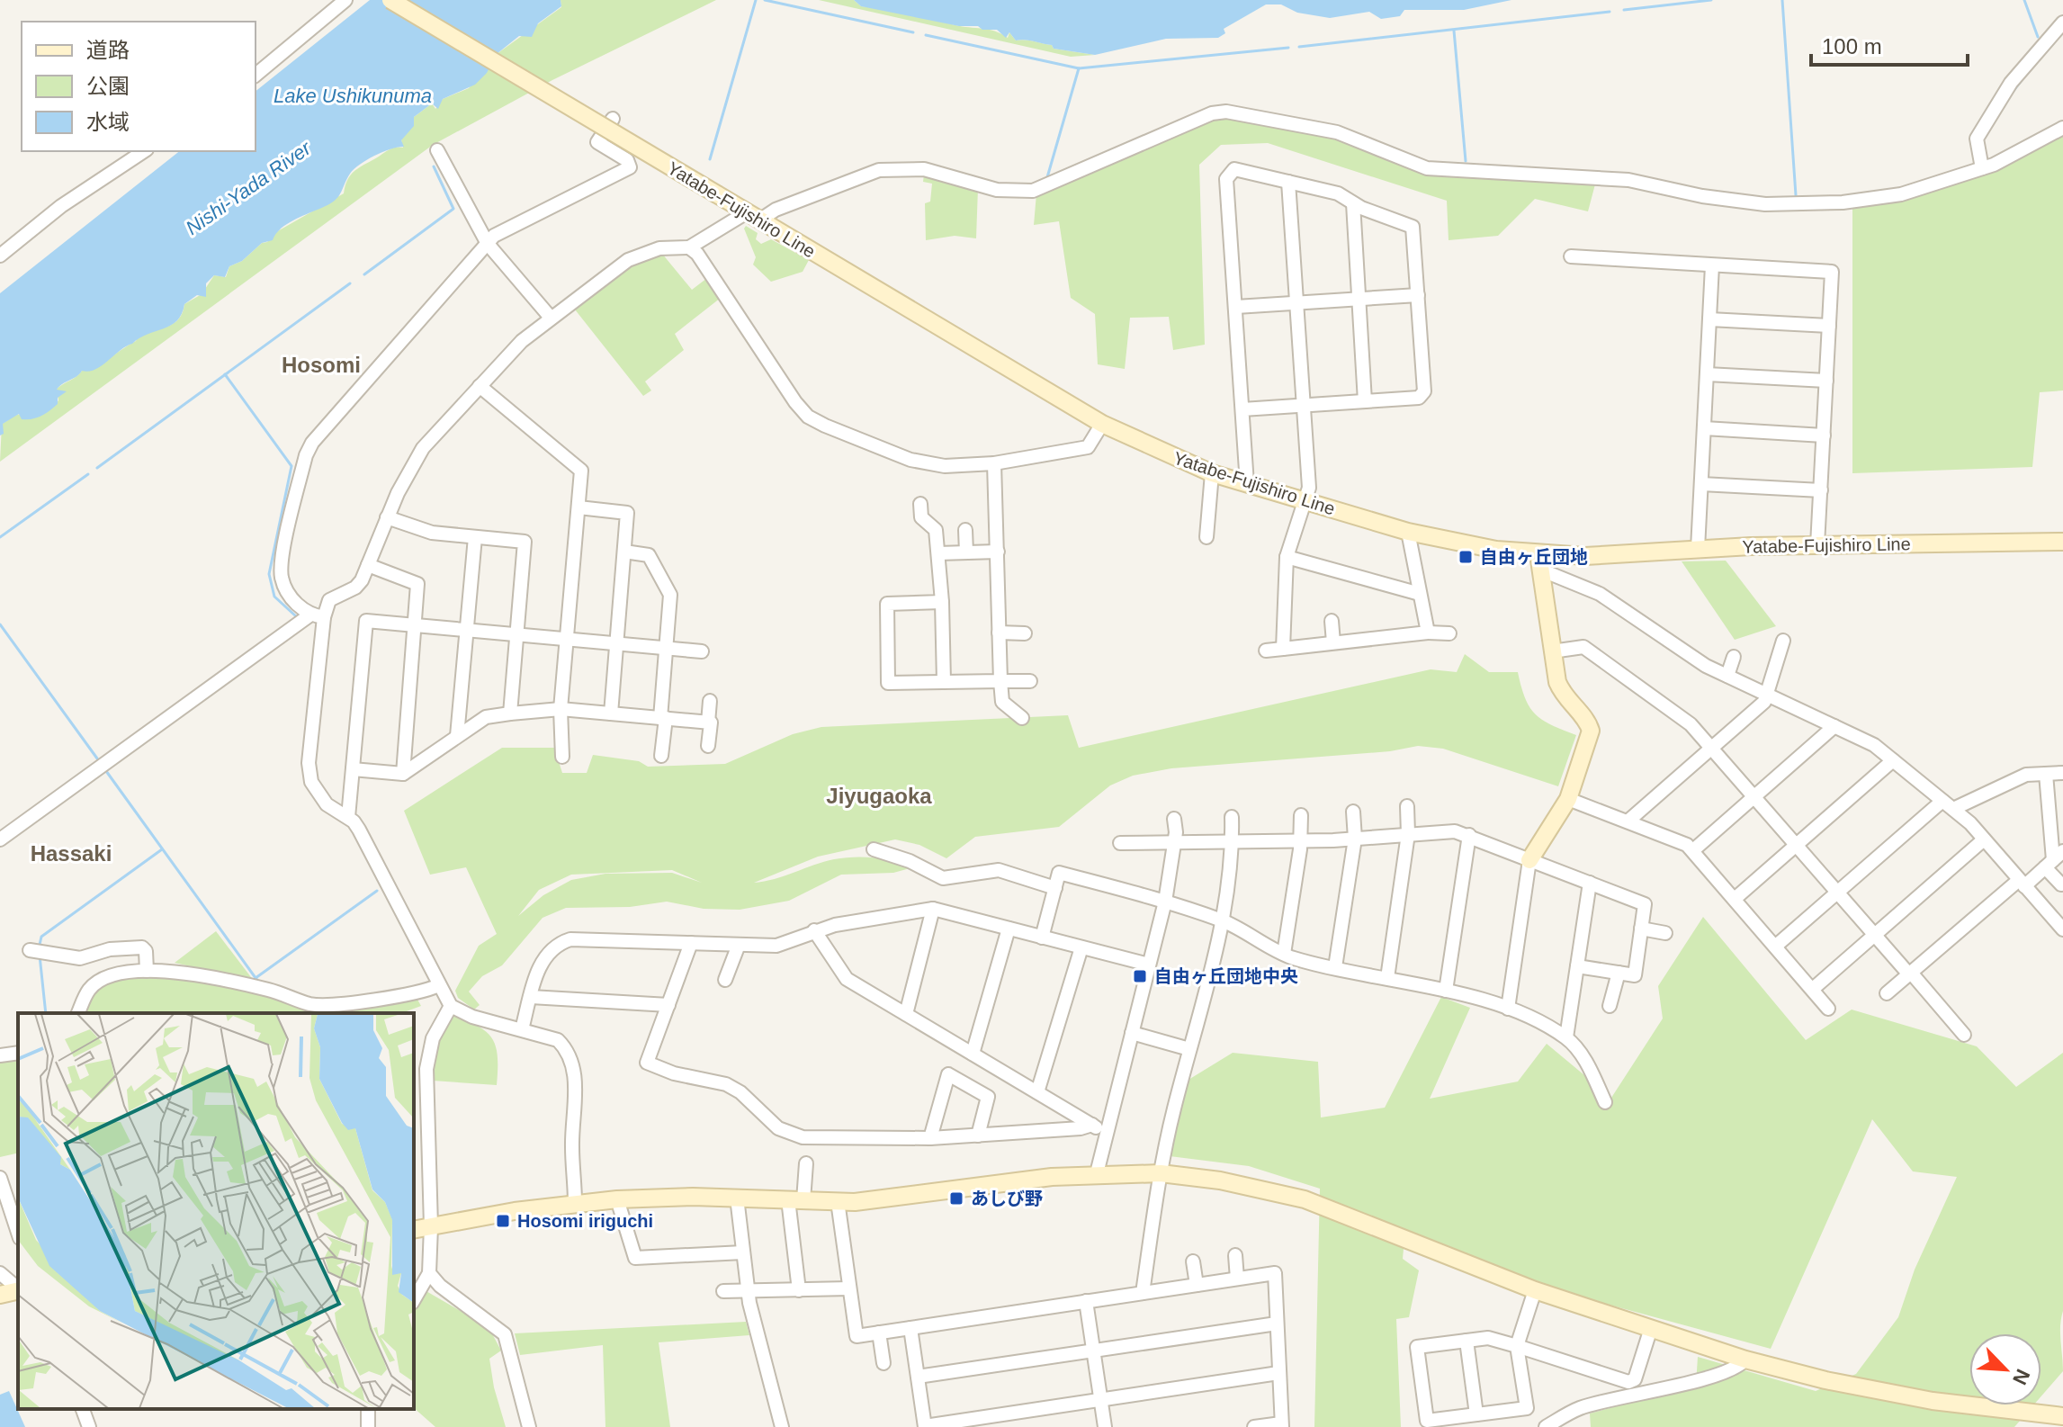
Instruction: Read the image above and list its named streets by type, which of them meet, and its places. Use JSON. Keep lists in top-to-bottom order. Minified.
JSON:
{"streets":{"street":["Yatabe-Fujishiro Line"]},"districts":["Hosomi","Jiyugaoka","Hassaki"],"water":["Lake Ushikunuma","Nishi-Yada River"],"places":{"transit":["自由ヶ丘団地","自由ヶ丘団地中央","あしび野","Hosomi iriguchi"]},"legend":["道路","公園","水域"],"scale_bar":"100 m","north":"bottom right"}
